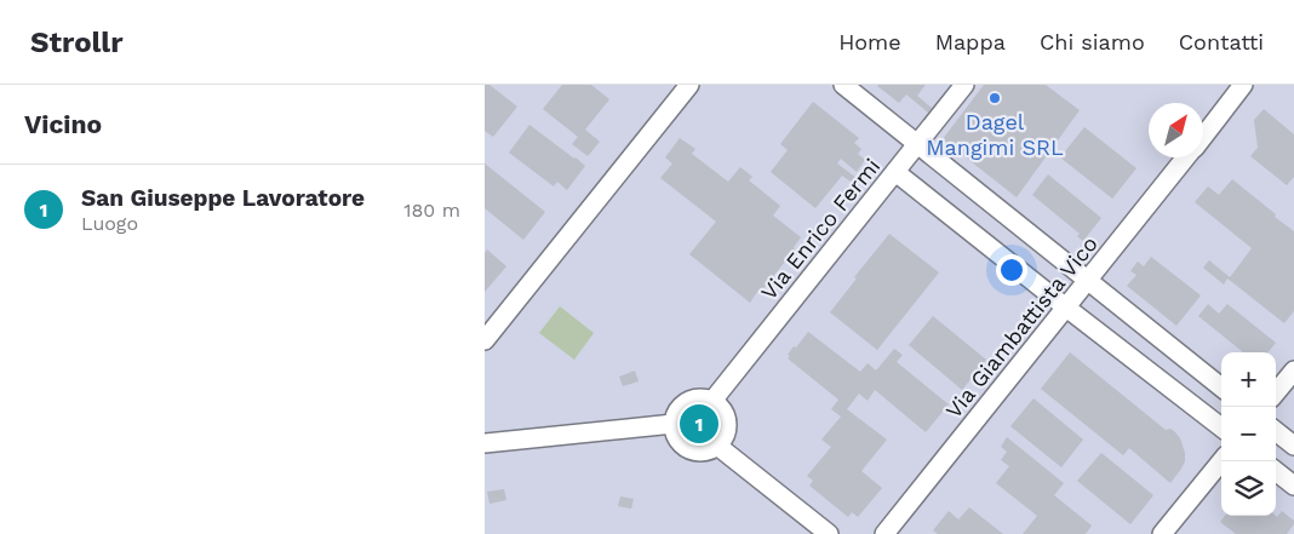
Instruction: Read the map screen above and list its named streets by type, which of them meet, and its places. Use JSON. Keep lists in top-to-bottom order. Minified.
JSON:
{"streets":{"street":["Via Enrico Fermi","Via Giambattista Vico"]},"places":["Dagel Mangimi SRL"],"north":"top right","page":{"header":"Strollr","nav":["Home","Mappa","Chi siamo","Contatti"],"heading":"Vicino","list":[{"mark":"1","name":"San Giuseppe Lavoratore","note":"Luogo","value":"180 m"}],"map_buttons":["+","−"],"pins":"1"}}
